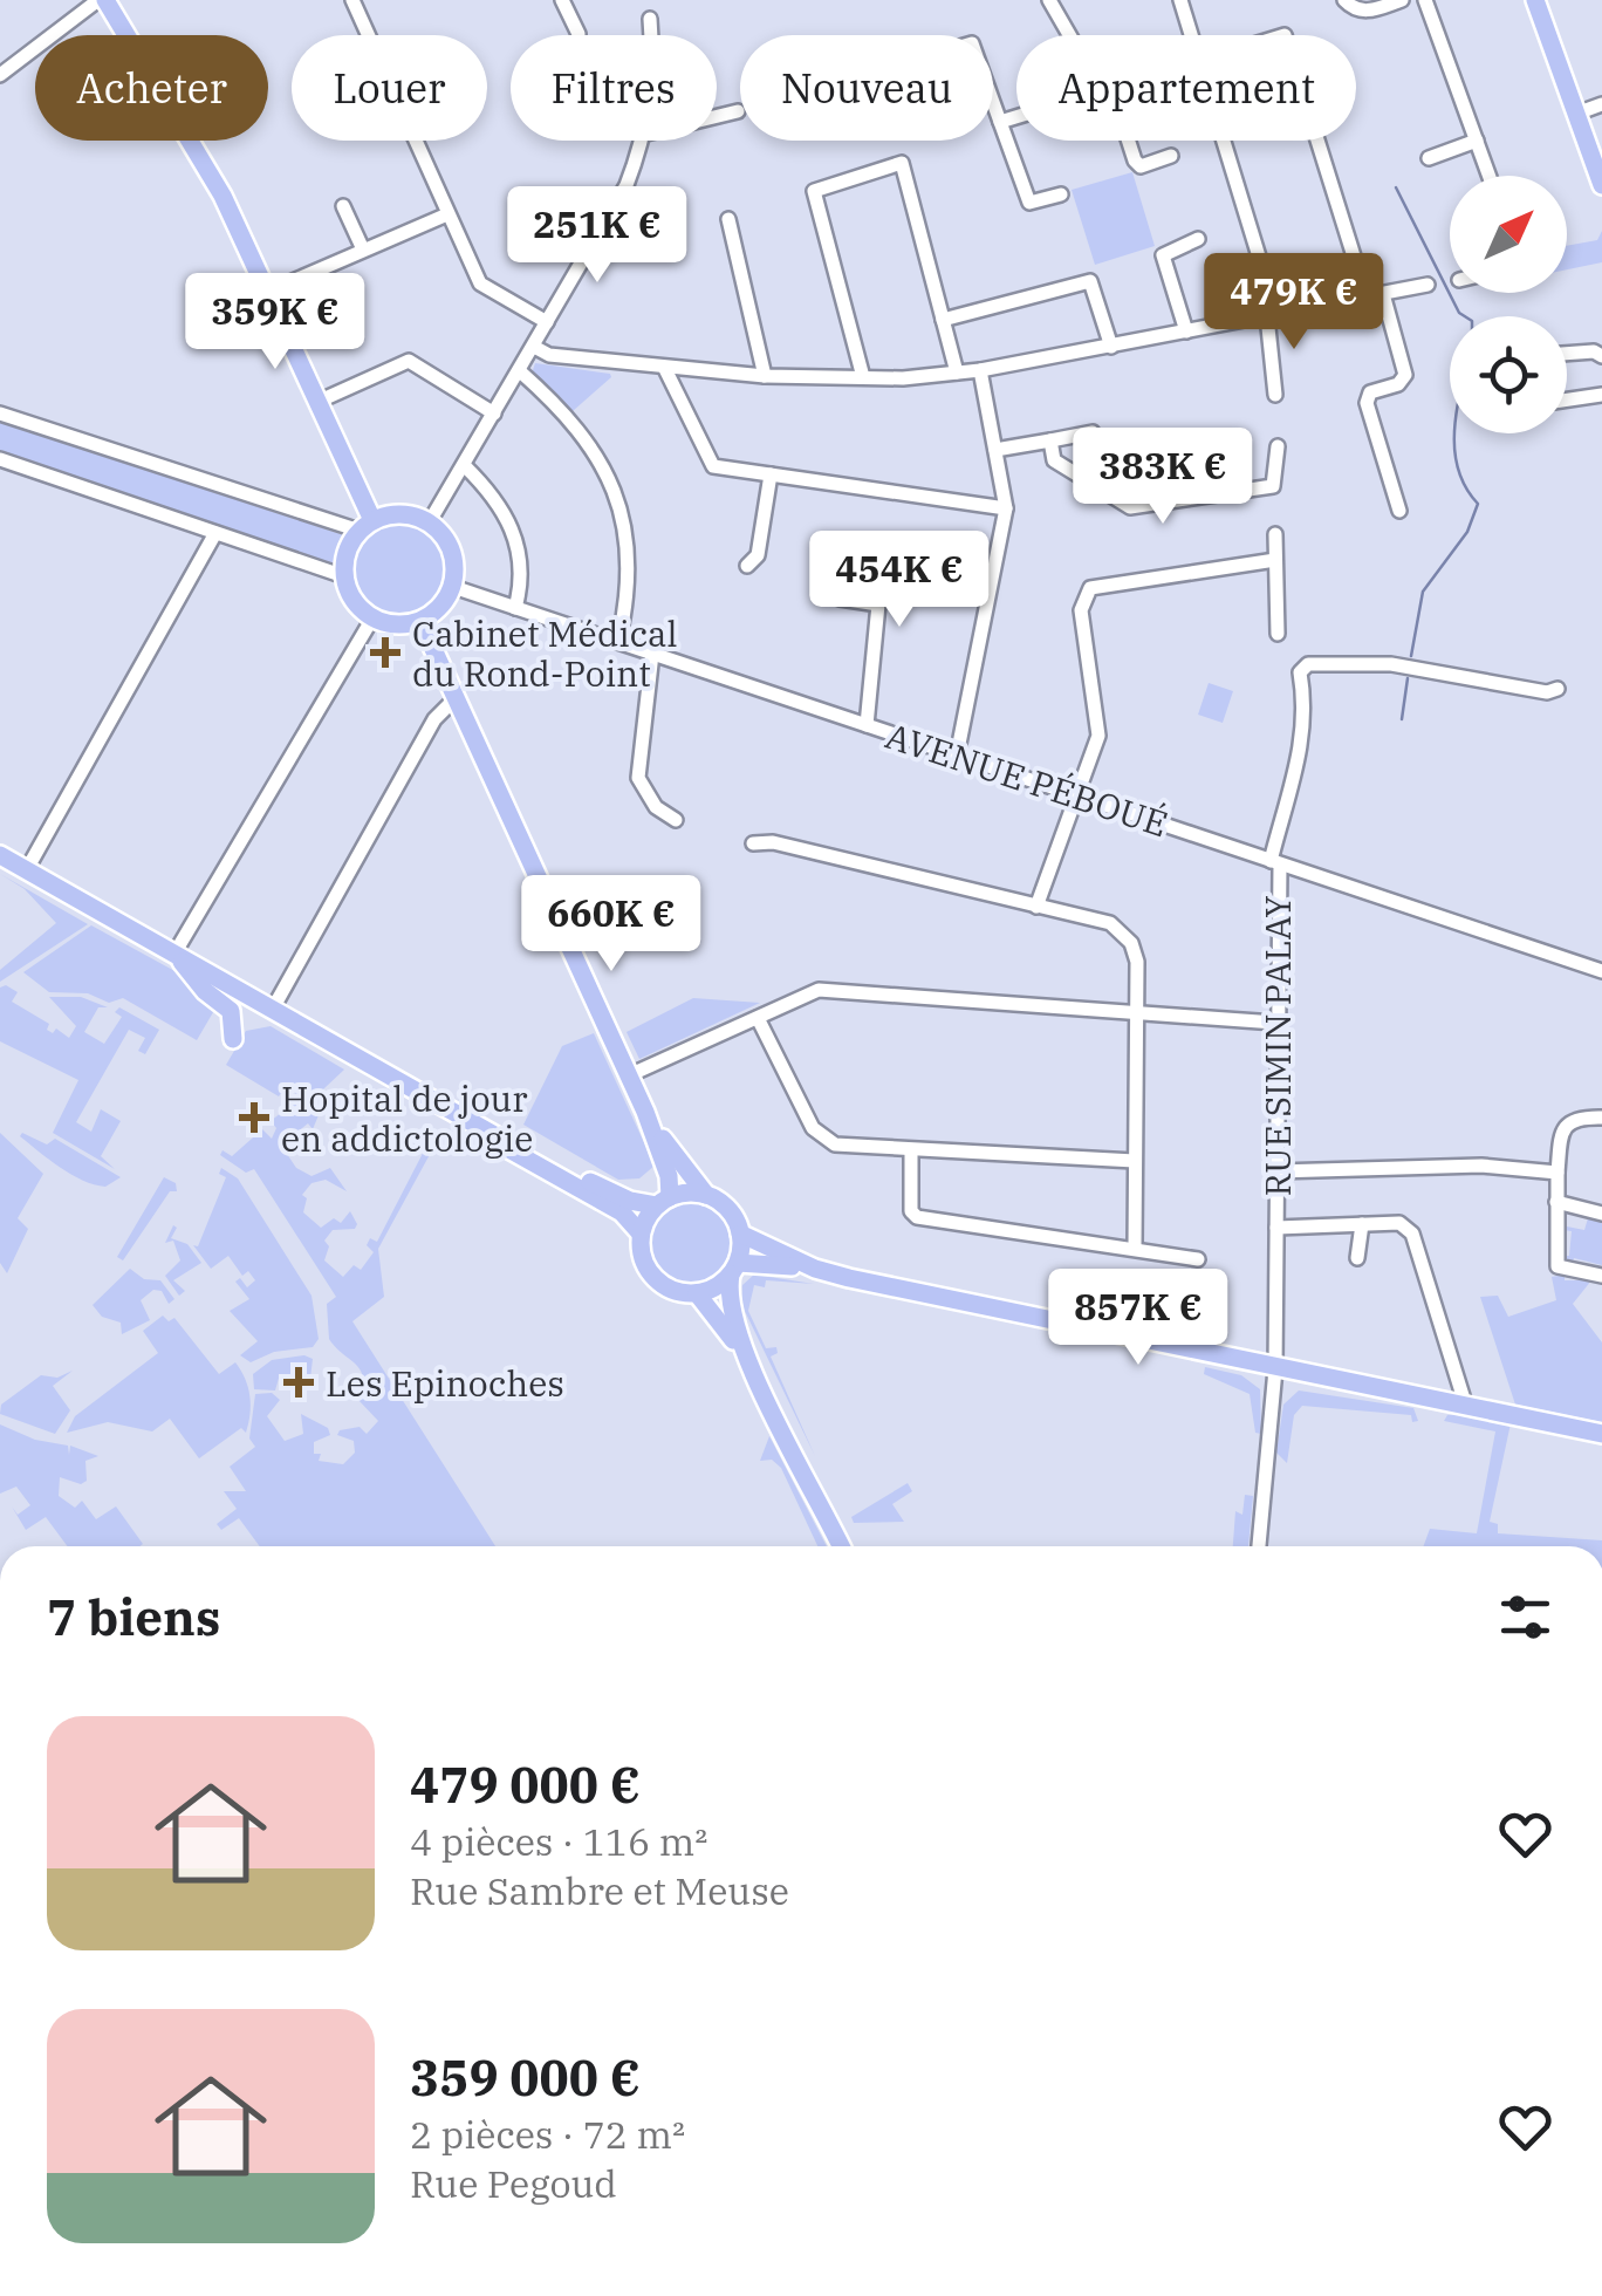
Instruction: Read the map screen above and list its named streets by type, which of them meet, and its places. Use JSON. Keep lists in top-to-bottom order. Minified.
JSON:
{"streets":{"street":["AVENUE PÉBOUÉ","RUE SIMIN PALAY"]},"crossings":[["AVENUE PÉBOUÉ","RUE SIMIN PALAY"]],"places":{"health":["Cabinet Médical du Rond-Point","Hopital de jour en addictologie","Les Epinoches"]},"north":"top right","page":{"chip":["Acheter","Louer","Filtres","Nouveau","Appartement"],"price":["251K €","479K €","359K €","383K €","454K €","660K €","857K €"],"heading":"7 biens","list":[{"name":"479 000 €","note":"4 pièces · 116 m² · Rue Sambre et Meuse"},{"name":"359 000 €","note":"2 pièces · 72 m² · Rue Pegoud"}]}}
